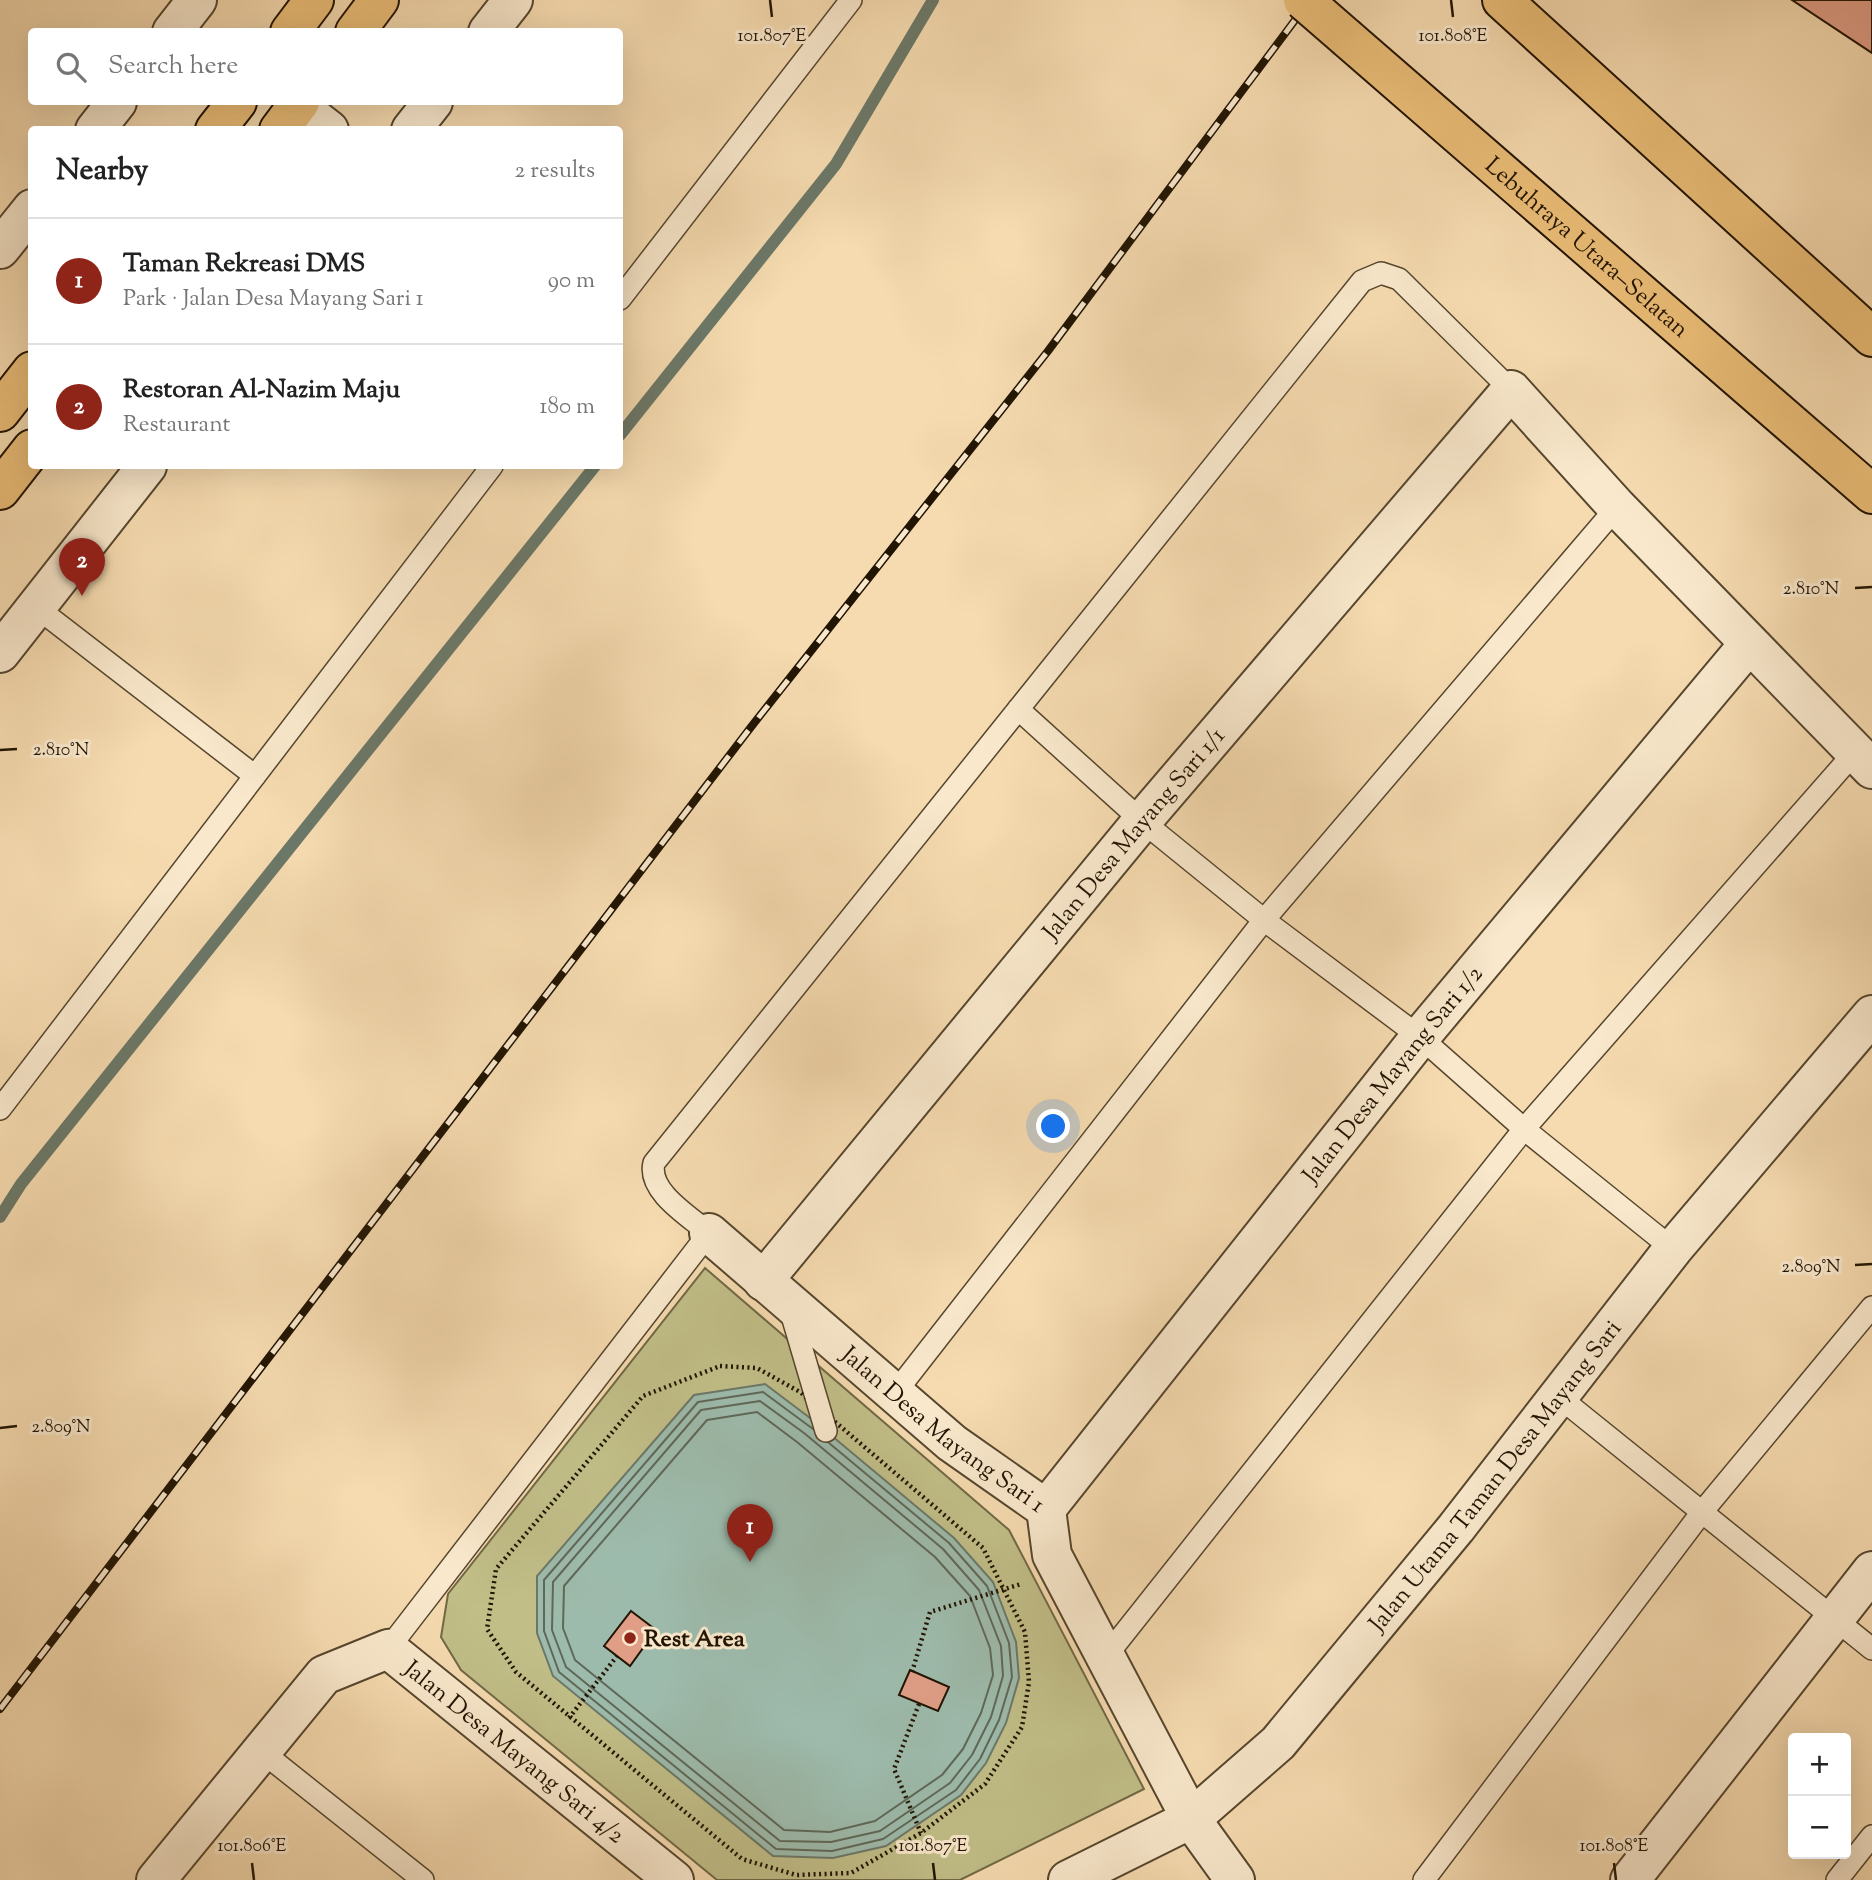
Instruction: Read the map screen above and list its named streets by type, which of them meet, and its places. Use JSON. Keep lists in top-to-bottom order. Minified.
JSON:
{"streets":{"main road":["Lebuhraya Utara–Selatan"],"street":["Jalan Desa Mayang Sari 1/1","Jalan Desa Mayang Sari 1/2","Jalan Desa Mayang Sari 1","Jalan Utama Taman Desa Mayang Sari","Jalan Desa Mayang Sari 4/2"]},"crossings":[["Jalan Desa Mayang Sari 1/1","Jalan Desa Mayang Sari 1"],["Jalan Desa Mayang Sari 1/2","Jalan Desa Mayang Sari 1"],["Jalan Desa Mayang Sari 1","Jalan Utama Taman Desa Mayang Sari"]],"places":["Rest Area"],"page":{"search":"Search here","heading":["Nearby","2 results"],"list":[{"mark":"1","name":"Taman Rekreasi DMS","note":"Park · Jalan Desa Mayang Sari 1","value":"90 m"},{"mark":"2","name":"Restoran Al-Nazim Maju","note":"Restaurant","value":"180 m"}],"pins":["2","1"],"map_buttons":["+","−"]},"coordinates":["101.807°E","101.808°E","2.810°N","2.809°N","101.806°E"]}
